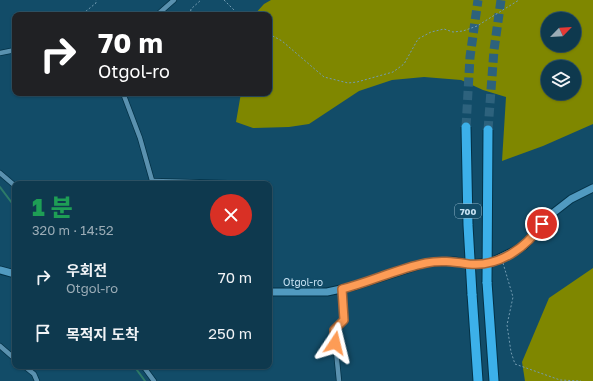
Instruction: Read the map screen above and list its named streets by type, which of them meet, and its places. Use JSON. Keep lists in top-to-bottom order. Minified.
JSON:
{"streets":{"highway":["700"],"street":["Otgol-ro"]},"north":"top right","page":{"turn":["70 m","Otgol-ro"],"heading":["1 분","320 m · 14:52"],"list":[{"name":"우회전","note":"Otgol-ro","value":"70 m"},{"name":"목적지 도착","value":"250 m"}]}}
